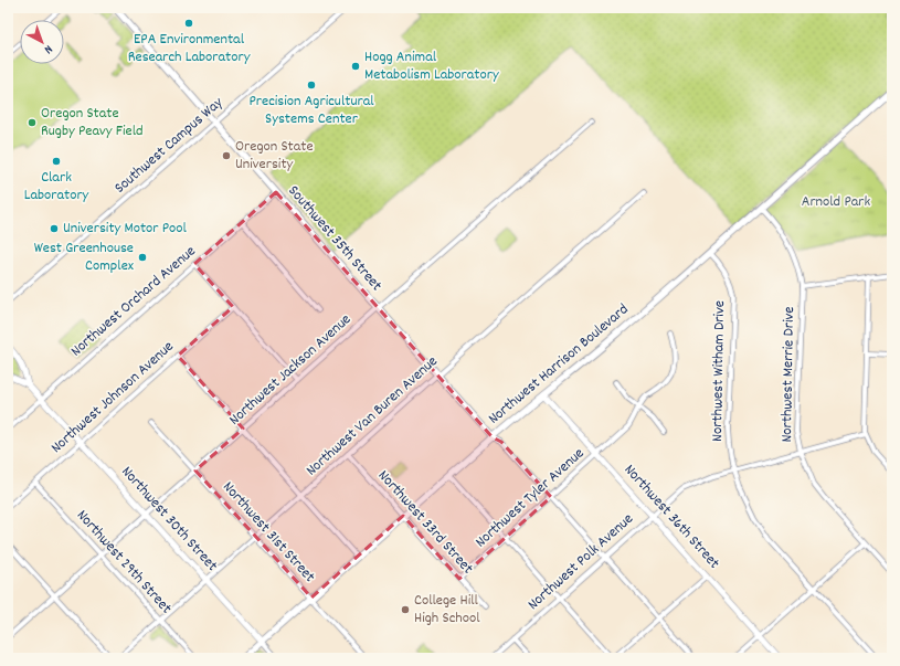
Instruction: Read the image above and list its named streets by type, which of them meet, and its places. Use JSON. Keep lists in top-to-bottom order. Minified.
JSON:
{"streets":{"main road":["Southwest 35th Street","Northwest Harrison Boulevard"],"street":["Southwest Campus Way","Northwest Orchard Avenue","Northwest Jackson Avenue","Northwest Witham Drive","Northwest Merrie Drive","Northwest Johnson Avenue","Northwest Van Buren Avenue","Northwest Tyler Avenue","Northwest 36th Street","Northwest 30th Street","Northwest 33rd Street","Northwest 31st Street","Northwest 29th Street","Northwest Polk Avenue"]},"crossings":[["Southwest Campus Way","Southwest 35th Street"],["Southwest 35th Street","Northwest Orchard Avenue"],["Southwest 35th Street","Northwest Harrison Boulevard"],["Southwest 35th Street","Northwest Jackson Avenue"],["Southwest 35th Street","Northwest Van Buren Avenue"],["Northwest Orchard Avenue","Northwest 30th Street"],["Northwest Harrison Boulevard","Northwest Witham Drive"],["Northwest Harrison Boulevard","Northwest Merrie Drive"],["Northwest Harrison Boulevard","Northwest 36th Street"],["Northwest Harrison Boulevard","Northwest 30th Street"],["Northwest Harrison Boulevard","Northwest 33rd Street"],["Northwest Harrison Boulevard","Northwest 31st Street"],["Northwest Jackson Avenue","Northwest 30th Street"],["Northwest Jackson Avenue","Northwest 31st Street"],["Northwest Jackson Avenue","Northwest 29th Street"],["Northwest Witham Drive","Northwest Polk Avenue"],["Northwest Merrie Drive","Northwest Polk Avenue"],["Northwest Johnson Avenue","Northwest 30th Street"],["Northwest Johnson Avenue","Northwest 29th Street"],["Northwest Van Buren Avenue","Northwest 30th Street"],["Northwest Van Buren Avenue","Northwest 33rd Street"],["Northwest Van Buren Avenue","Northwest 31st Street"],["Northwest Van Buren Avenue","Northwest 29th Street"],["Northwest Tyler Avenue","Northwest 36th Street"],["Northwest Tyler Avenue","Northwest 33rd Street"],["Northwest 36th Street","Northwest Polk Avenue"]],"parks":["Arnold Park"],"places":["EPA Environmental Research Laboratory","Hogg Animal Metabolism Laboratory","Precision Agricultural Systems Center","Oregon State Rugby Peavy Field","Oregon State University","Clark Laboratory","University Motor Pool","West Greenhouse Complex","College Hill High School"],"north":"bottom right"}
